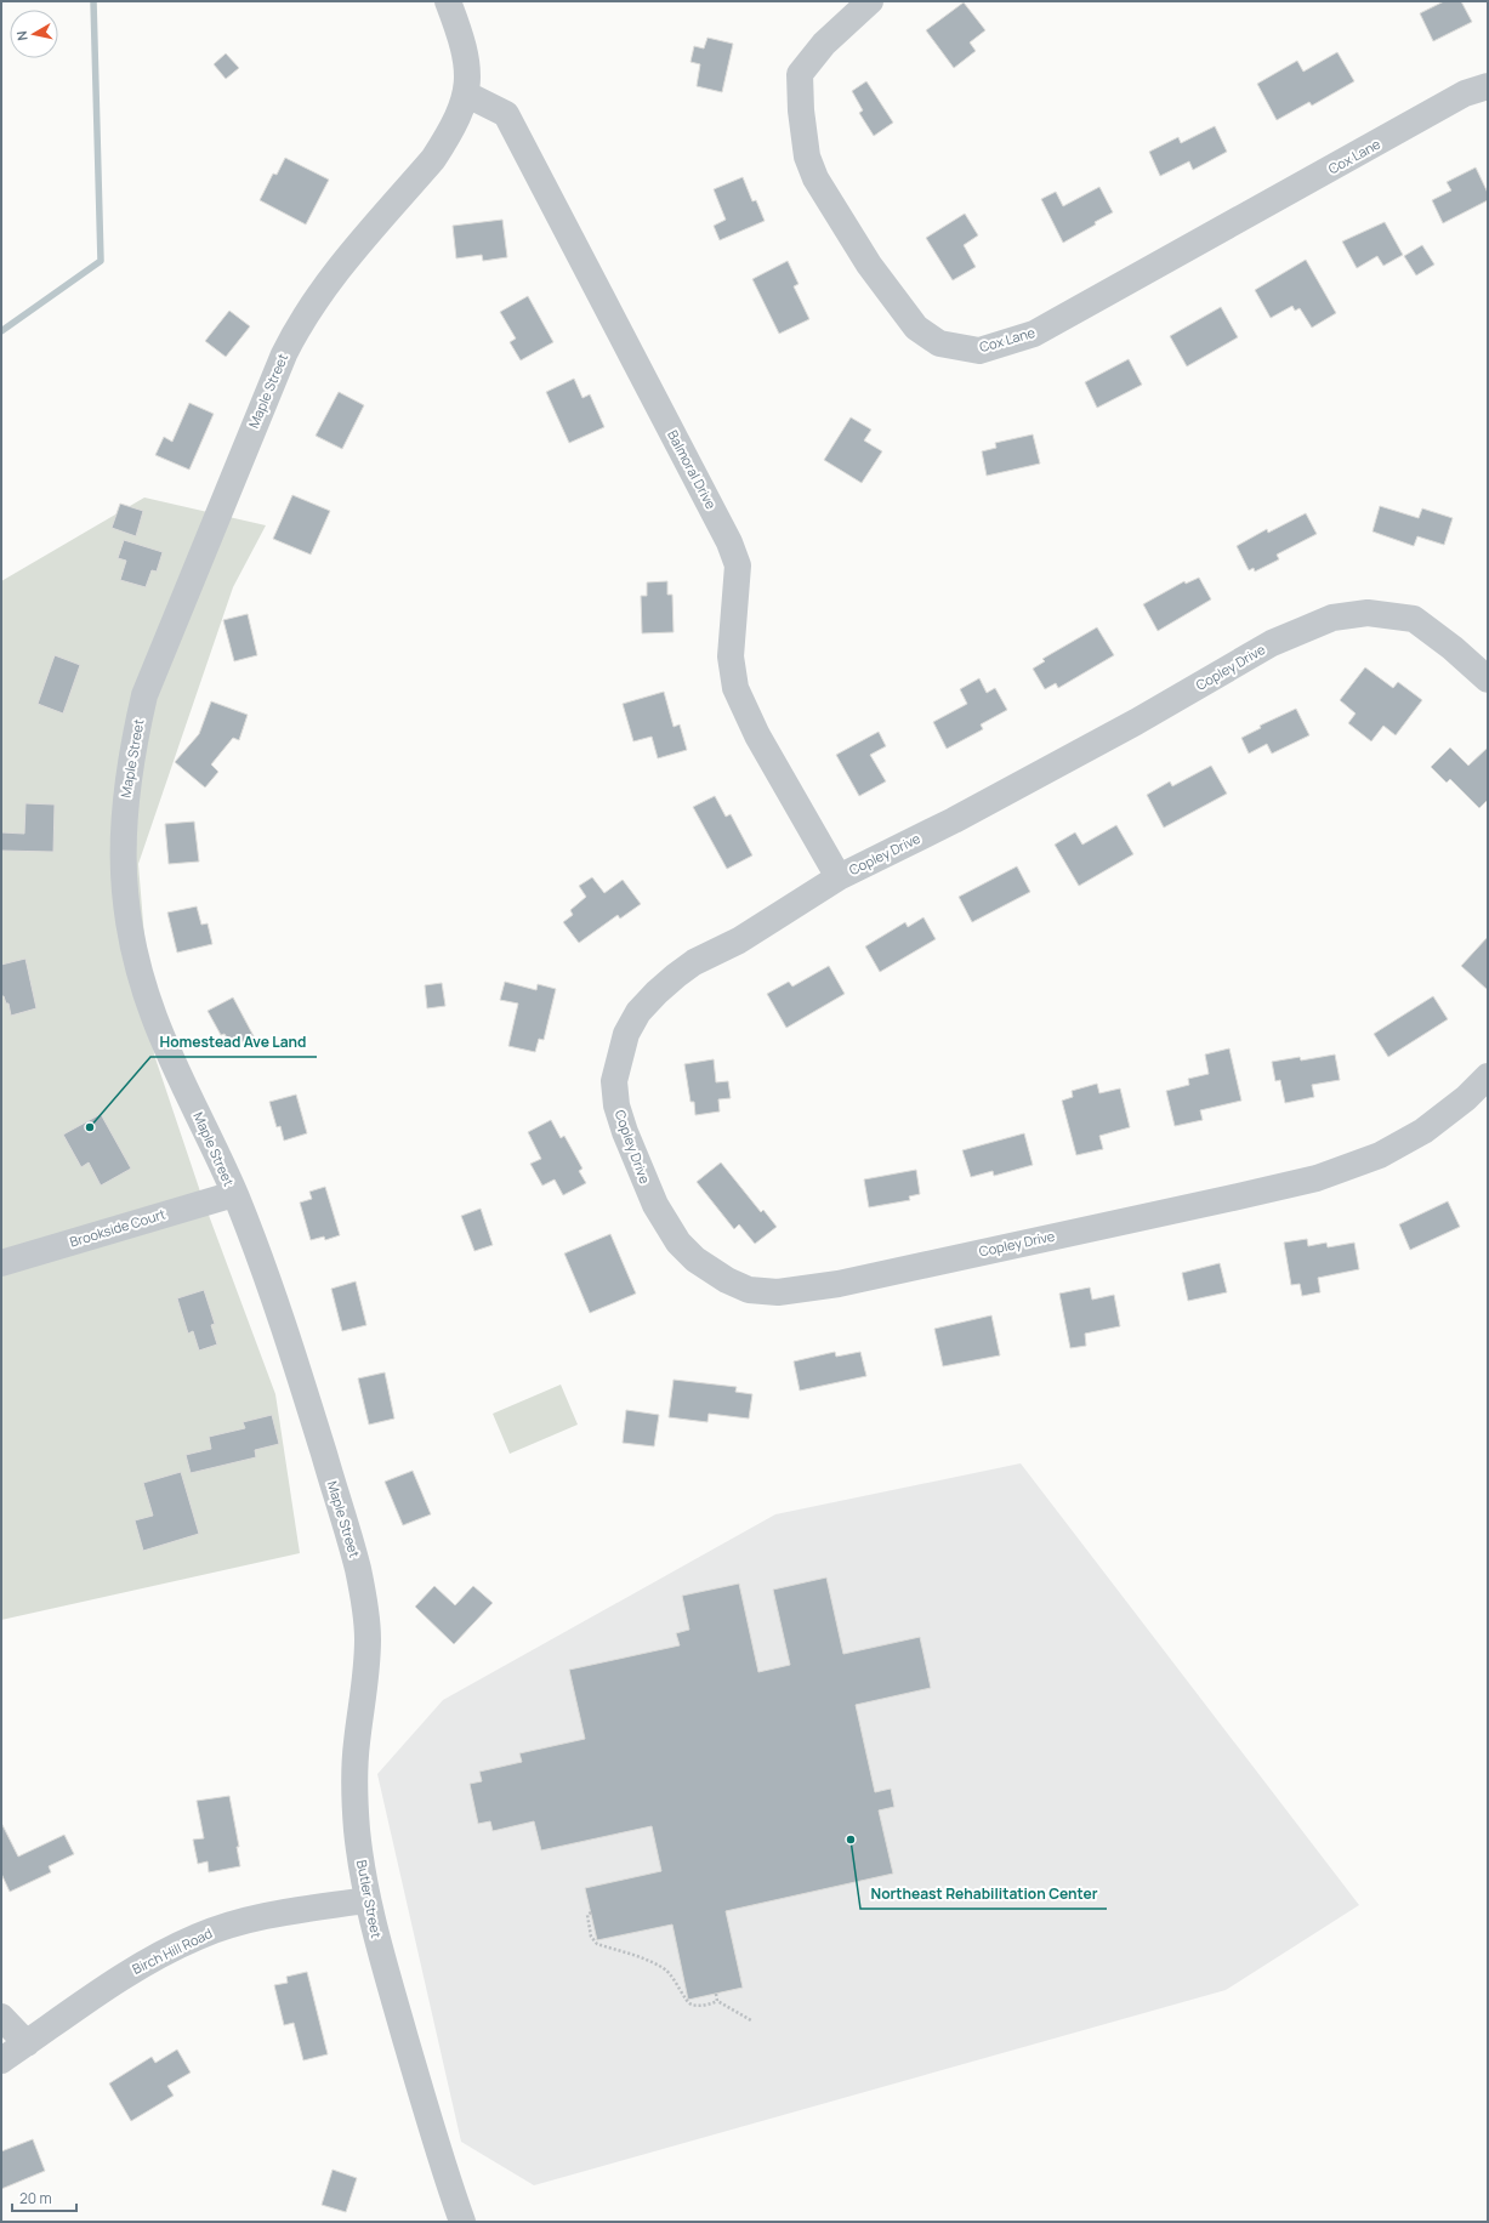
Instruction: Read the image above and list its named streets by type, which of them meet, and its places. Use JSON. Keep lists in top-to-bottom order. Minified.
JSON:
{"streets":{"street":["Cox Lane","Maple Street","Balmoral Drive","Copley Drive","Brookside Court","Butler Street","Birch Hill Road"]},"crossings":[["Maple Street","Balmoral Drive"],["Maple Street","Brookside Court"],["Maple Street","Butler Street"],["Balmoral Drive","Copley Drive"],["Butler Street","Birch Hill Road"]],"places":["Homestead Ave Land","Northeast Rehabilitation Center"],"scale_bar":"20 m","north":"left"}
